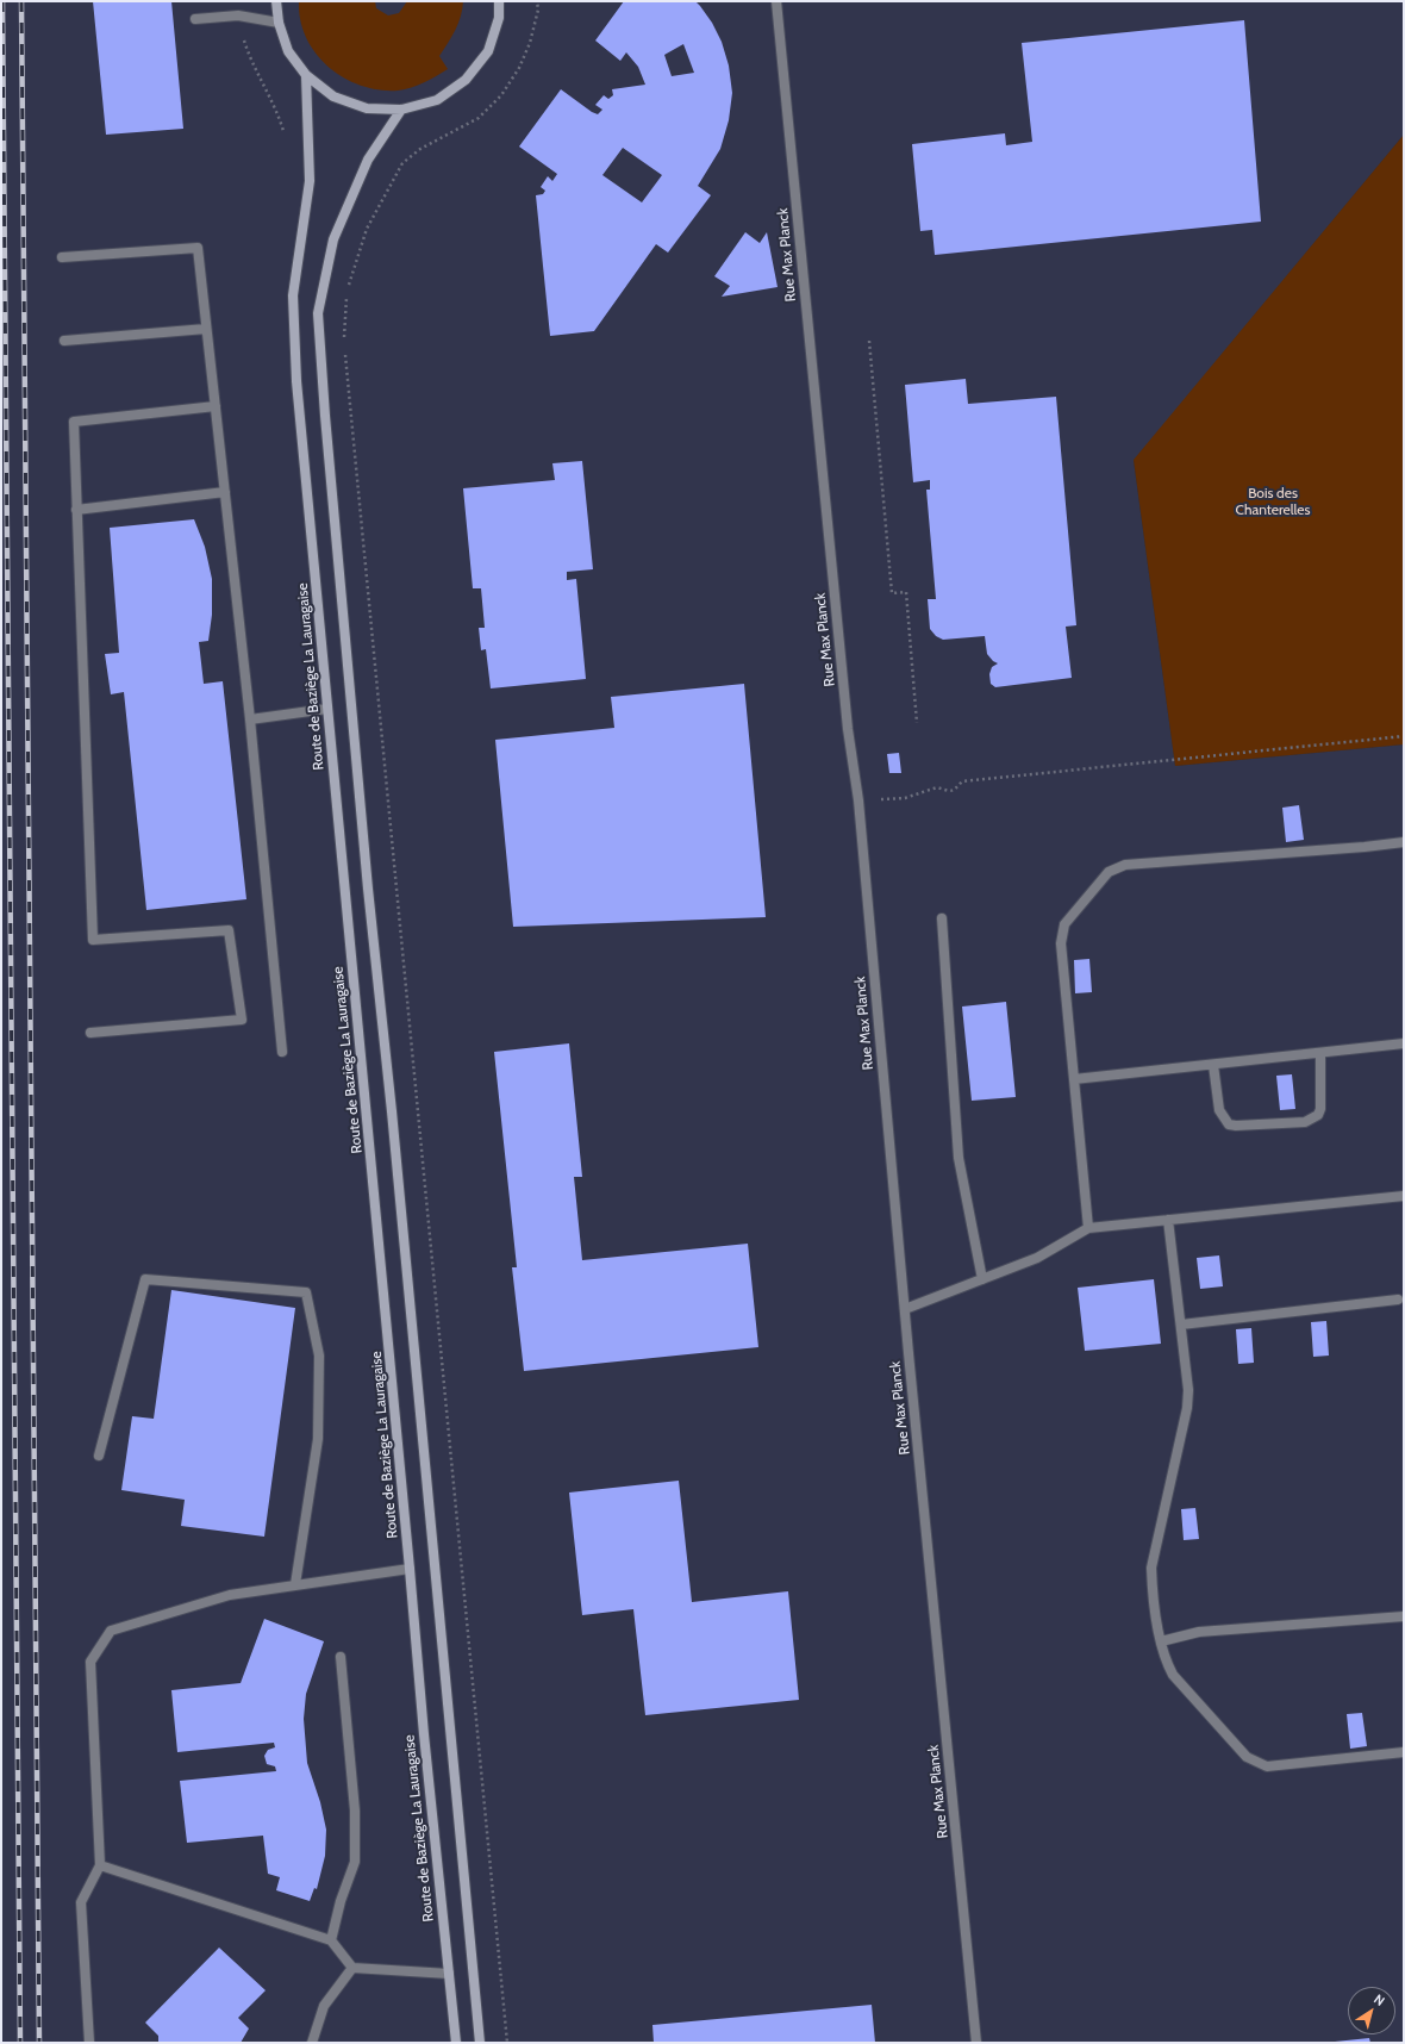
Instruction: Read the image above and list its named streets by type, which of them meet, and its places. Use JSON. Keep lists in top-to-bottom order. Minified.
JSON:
{"streets":{"main road":["Route de Baziège La Lauragaise"],"street":["Rue Max Planck"]},"parks":["Bois des Chanterelles"],"north":"top right"}
